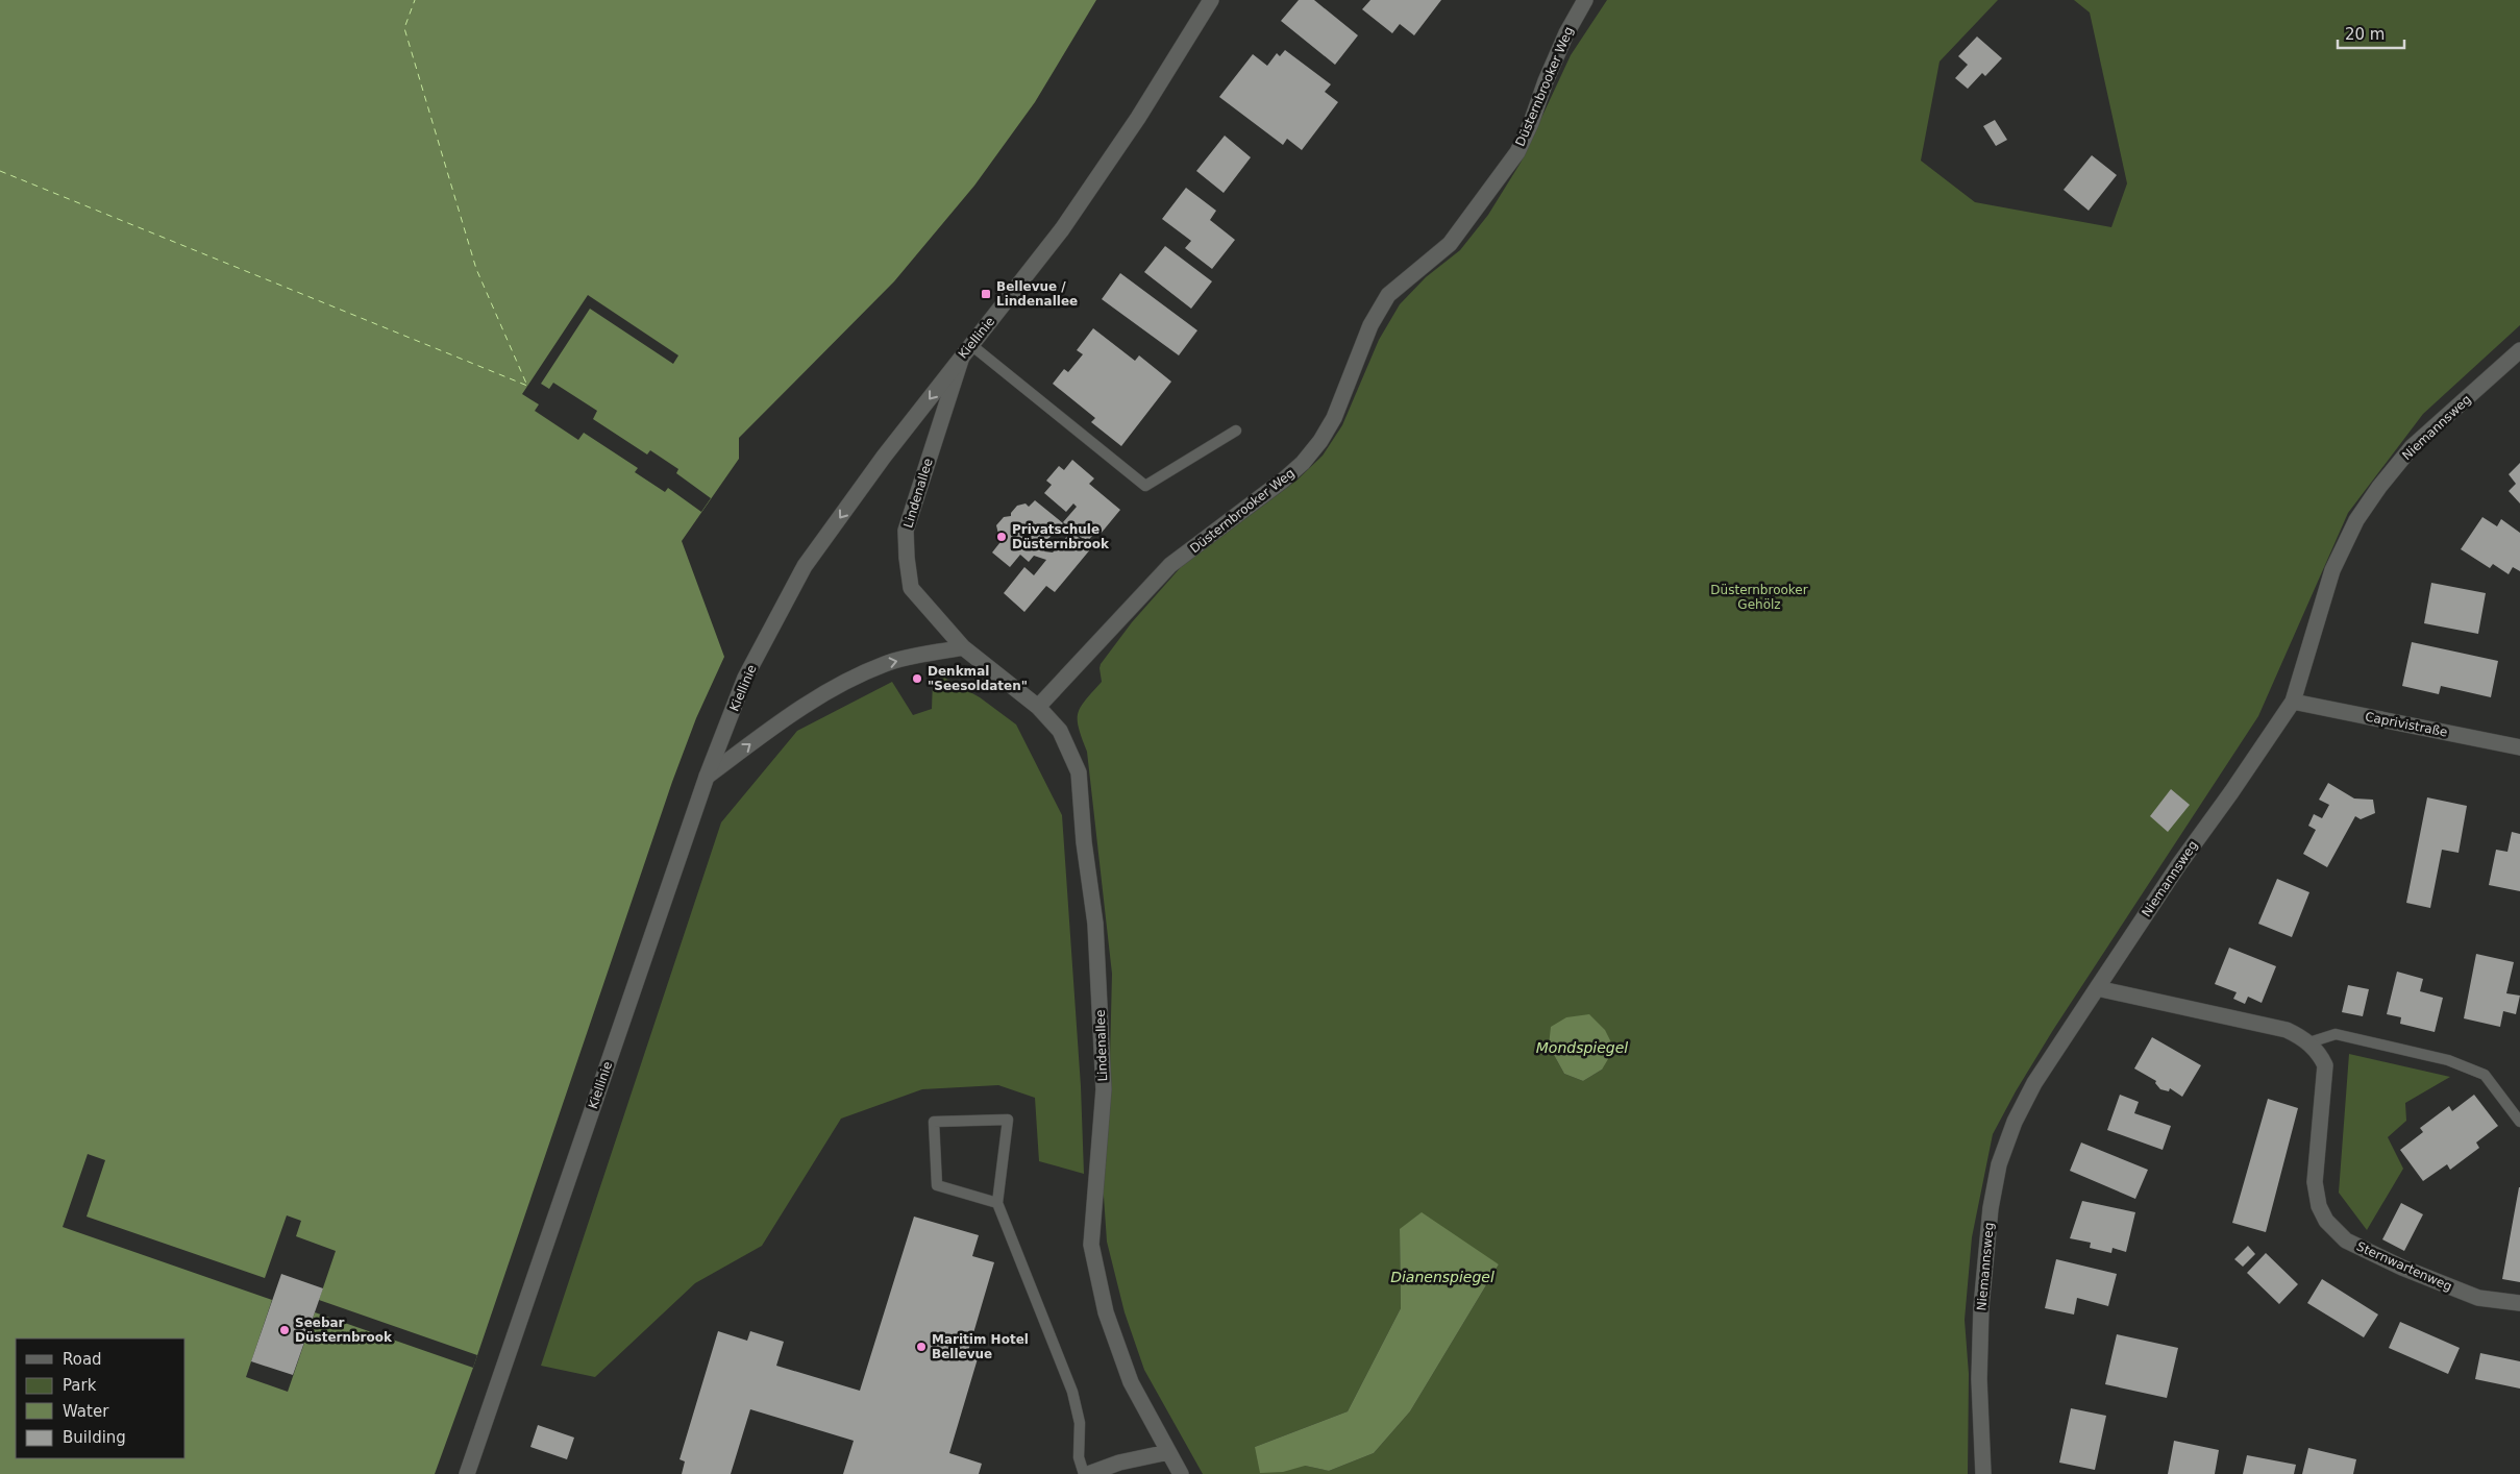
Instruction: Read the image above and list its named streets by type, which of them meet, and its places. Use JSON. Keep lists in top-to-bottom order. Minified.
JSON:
{"streets":{"street":["Düsternbrooker Weg","Kiellinie","Niemannsweg","Lindenallee","Caprivistraße","Sternwartenweg"]},"crossings":[["Düsternbrooker Weg","Lindenallee"],["Kiellinie","Lindenallee"],["Niemannsweg","Caprivistraße"],["Niemannsweg","Sternwartenweg"]],"water":["Mondspiegel","Dianenspiegel"],"parks":["Düsternbrooker Gehölz"],"places":{"transit":["Bellevue / Lindenallee"],"other":["Privatschule Düsternbrook","Denkmal \"Seesoldaten\"","Seebar Düsternbrook","Maritim Hotel Bellevue"]},"legend":["Road","Park","Water","Building"],"scale_bar":"20 m"}
